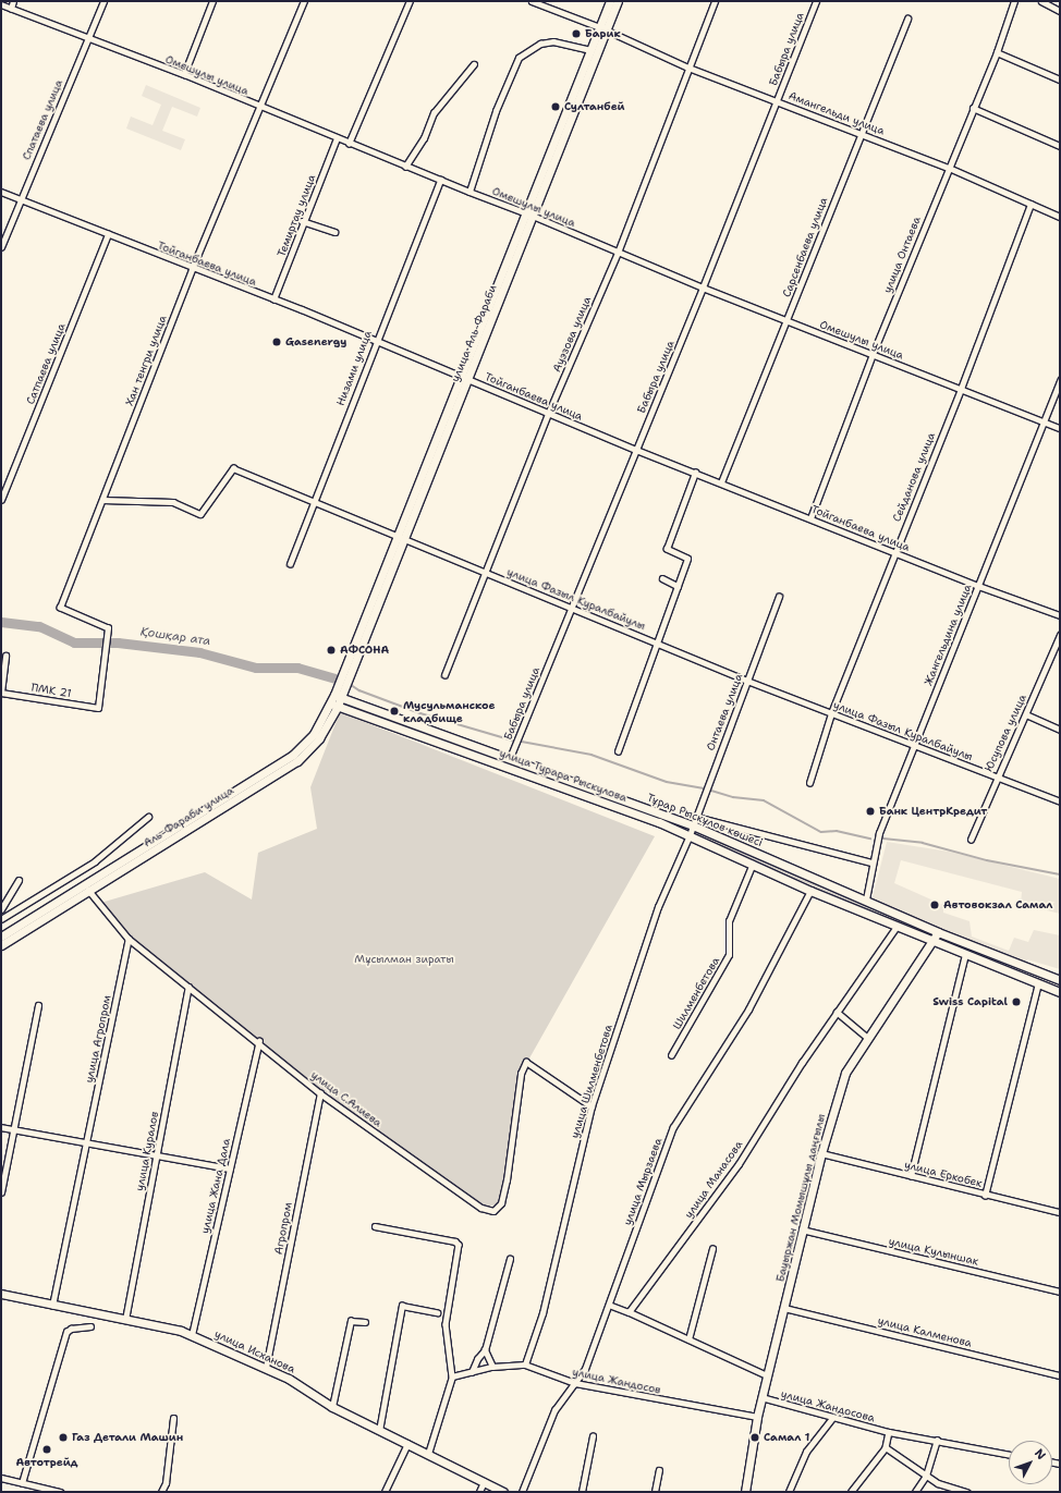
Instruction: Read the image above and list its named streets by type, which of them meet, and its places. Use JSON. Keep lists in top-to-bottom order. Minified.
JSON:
{"streets":{"main road":["улица Аль-Фараби","улица Турара Рыскулова","Аль-Фараби улица","Тұрар Рыскұлов көшесі","Бауыржан Момышұлы даңғылы","улица Исханова"],"street":["Бабыра улица","Омешулы улица","Амангельди улица","Спатаева улица","Темиртау улица","Сарсенбаева улица","улица Онтаева","Тойганбаева улица","Ауэзова улица","Хан тенгри улица","Сатпаева улица","Низами улица","Сейданова улица","улица Фазыл Куралбайулы","Жангельдина улица","ПМК 21","Онтаева улица","Юсупова улица","Шилменбетова","улица Агропром","улица Шилменбетова","улица С.Алиева","улица Куралов","улица Еркобек","улица Манасова","улица Мырзаева","улица Жана Дала","Агропром","улица Кулыншак","улица Калменова","улица Жандосов","улица Жандосова"]},"crossings":[["Бабыра улица","Омешулы улица"],["Бабыра улица","Амангельди улица"],["Бабыра улица","Тойганбаева улица"],["Бабыра улица","улица Фазыл Куралбайулы"],["Бабыра улица","Тұрар Рыскұлов көшесі"],["Омешулы улица","Спатаева улица"],["Омешулы улица","Темиртау улица"],["Омешулы улица","Сарсенбаева улица"],["Омешулы улица","улица Онтаева"],["Омешулы улица","улица Аль-Фараби"],["Омешулы улица","Ауэзова улица"],["Омешулы улица","Хан тенгри улица"],["Омешулы улица","Низами улица"],["Омешулы улица","Сейданова улица"],["Омешулы улица","Жангельдина улица"],["Амангельди улица","Сарсенбаева улица"],["Амангельди улица","улица Онтаева"],["Амангельди улица","улица Аль-Фараби"],["Амангельди улица","Ауэзова улица"],["Амангельди улица","Сейданова улица"],["Спатаева улица","Тойганбаева улица"],["Темиртау улица","Тойганбаева улица"],["Сарсенбаева улица","Тойганбаева улица"],["улица Онтаева","Тойганбаева улица"],["Тойганбаева улица","улица Аль-Фараби"],["Тойганбаева улица","Ауэзова улица"],["Тойганбаева улица","Хан тенгри улица"],["Тойганбаева улица","Сатпаева улица"],["Тойганбаева улица","Низами улица"],["Тойганбаева улица","Сейданова улица"],["Тойганбаева улица","Жангельдина улица"],["улица Аль-Фараби","улица Фазыл Куралбайулы"],["улица Аль-Фараби","Аль-Фараби улица"],["Ауэзова улица","улица Фазыл Куралбайулы"],["Хан тенгри улица","улица Фазыл Куралбайулы"],["Хан тенгри улица","ПМК 21"],["Низами улица","улица Фазыл Куралбайулы"],["Сейданова улица","улица Фазыл Куралбайулы"],["улица Фазыл Куралбайулы","Жангельдина улица"],["улица Фазыл Куралбайулы","Онтаева улица"],["улица Фазыл Куралбайулы","Юсупова улица"],["Жангельдина улица","Тұрар Рыскұлов көшесі"],["Онтаева улица","улица Турара Рыскулова"],["Онтаева улица","Тұрар Рыскұлов көшесі"],["Онтаева улица","улица Шилменбетова"],["улица Турара Рыскулова","Аль-Фараби улица"],["улица Турара Рыскулова","Шилменбетова"],["улица Турара Рыскулова","улица Шилменбетова"],["улица Турара Рыскулова","улица Манасова"],["улица Турара Рыскулова","улица Мырзаева"],["Аль-Фараби улица","Тұрар Рыскұлов көшесі"],["Аль-Фараби улица","улица С.Алиева"],["Тұрар Рыскұлов көшесі","Бауыржан Момышұлы даңғылы"],["улица Агропром","улица С.Алиева"],["улица Агропром","улица Исханова"],["улица Шилменбетова","улица С.Алиева"],["улица Шилменбетова","улица Жандосов"],["улица С.Алиева","улица Куралов"],["улица С.Алиева","улица Жана Дала"],["улица С.Алиева","Агропром"],["улица Куралов","улица Исханова"],["улица Еркобек","Бауыржан Момышұлы даңғылы"],["улица Мырзаева","улица Жандосов"],["улица Жана Дала","улица Исханова"],["Бауыржан Момышұлы даңғылы","улица Кулыншак"],["Бауыржан Момышұлы даңғылы","улица Калменова"],["Бауыржан Момышұлы даңғылы","улица Жандосов"],["Бауыржан Момышұлы даңғылы","улица Жандосова"],["Агропром","улица Исханова"]],"water":["Қошқар ата"],"parks":["Мұсылман зираты"],"places":["Барик","Султанбей","Gasenergy","АФСОНА","Мусульманское кладбище","Банк ЦентрКредит","Автовокзал Самал","Swiss Capital","Газ Детали Машин","Самал 1","Автотрейд"],"north":"top right"}
